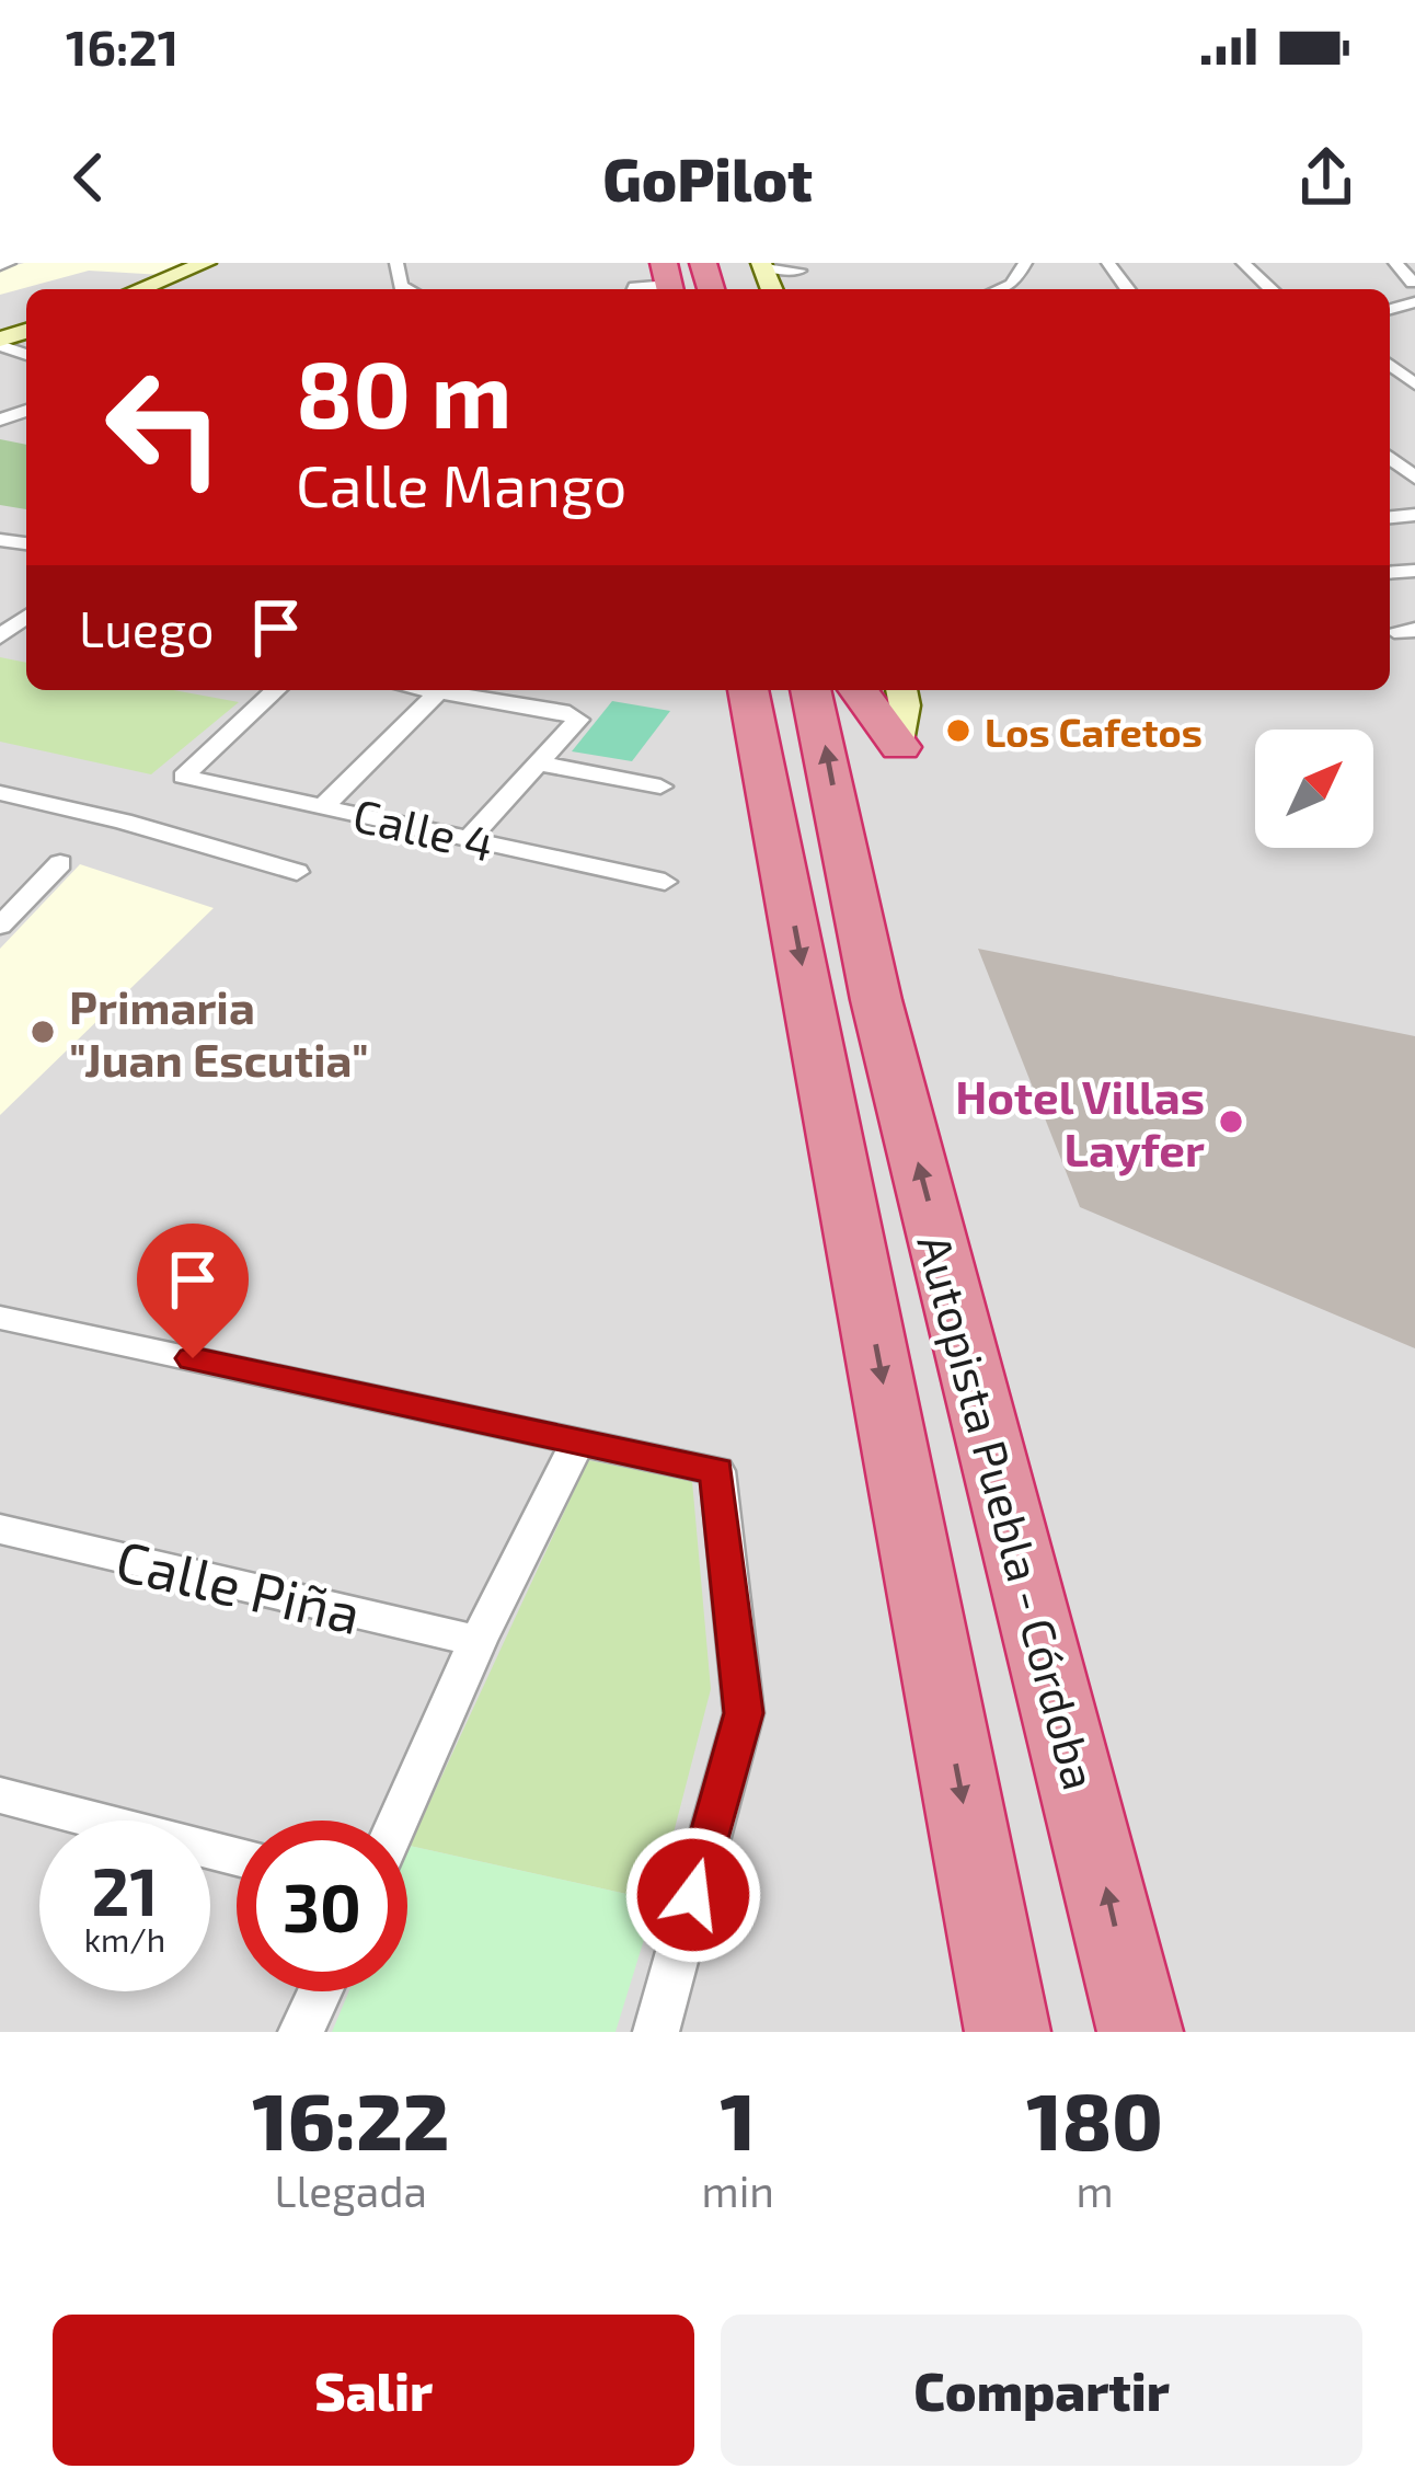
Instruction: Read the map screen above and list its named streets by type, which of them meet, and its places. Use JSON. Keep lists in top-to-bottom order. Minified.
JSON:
{"streets":{"highway":["Autopista Puebla - Córdoba"],"street":["Calle 4","Calle Piña"]},"places":["Los Cafetos","Primaria \"Juan Escutia\"","Hotel Villas Layfer"],"north":"top right","page":{"status":"16:21","header":"GoPilot","turn":["80 m","Calle Mango"],"then":"Luego","speed":"21 km/h","limit":"30","eta":["16:22","Llegada","1","min","180","m"],"buttons":["Salir","Compartir"]}}
